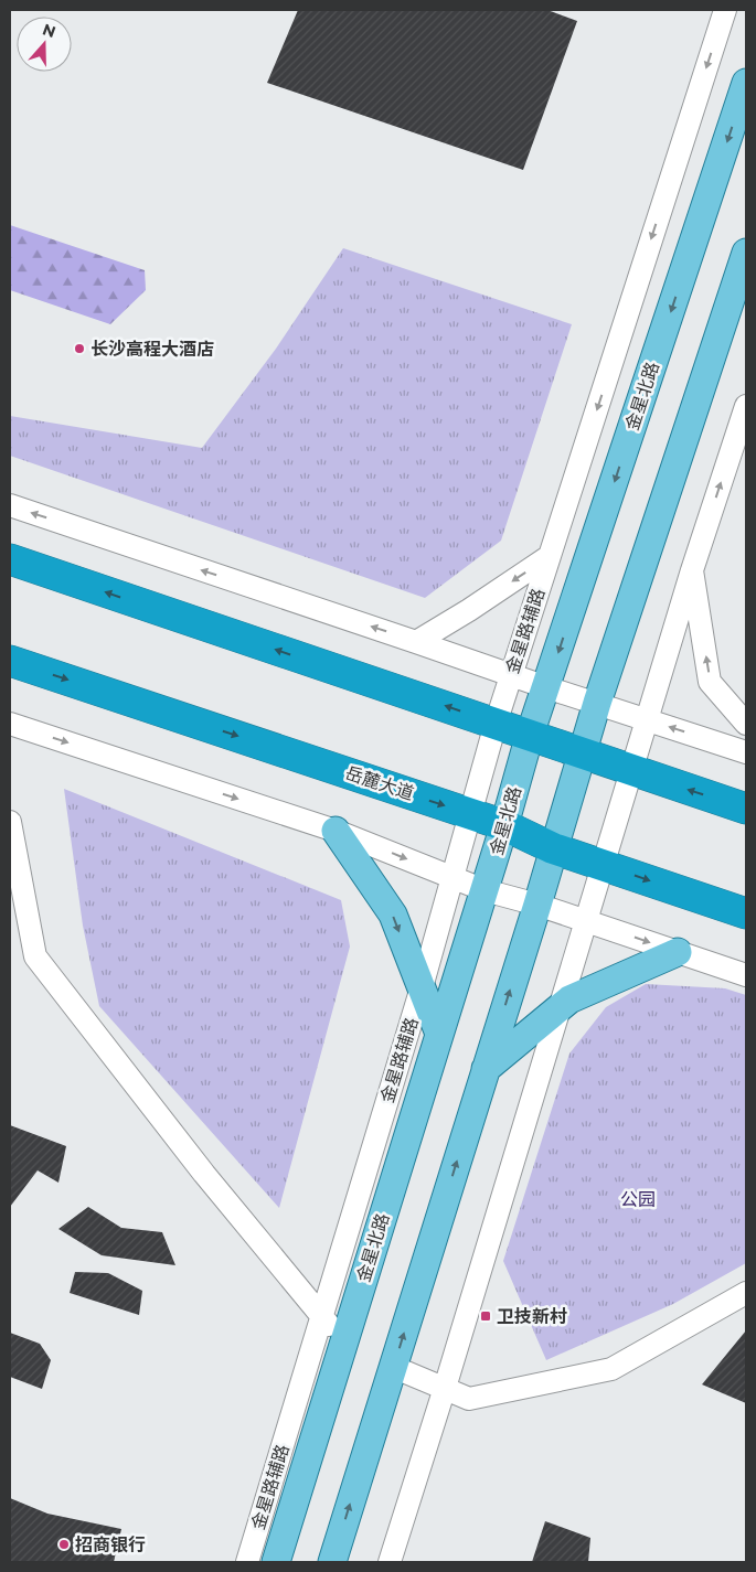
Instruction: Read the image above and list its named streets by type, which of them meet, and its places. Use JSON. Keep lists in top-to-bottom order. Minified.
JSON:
{"streets":{"highway":["岳麓大道"],"main road":["金星北路"],"street":["金星路辅路"]},"crossings":[["金星北路","岳麓大道"],["金星路辅路","岳麓大道"]],"parks":["公园"],"places":{"other":["长沙高程大酒店","招商银行"],"transit":["卫技新村"]},"north":"top"}
